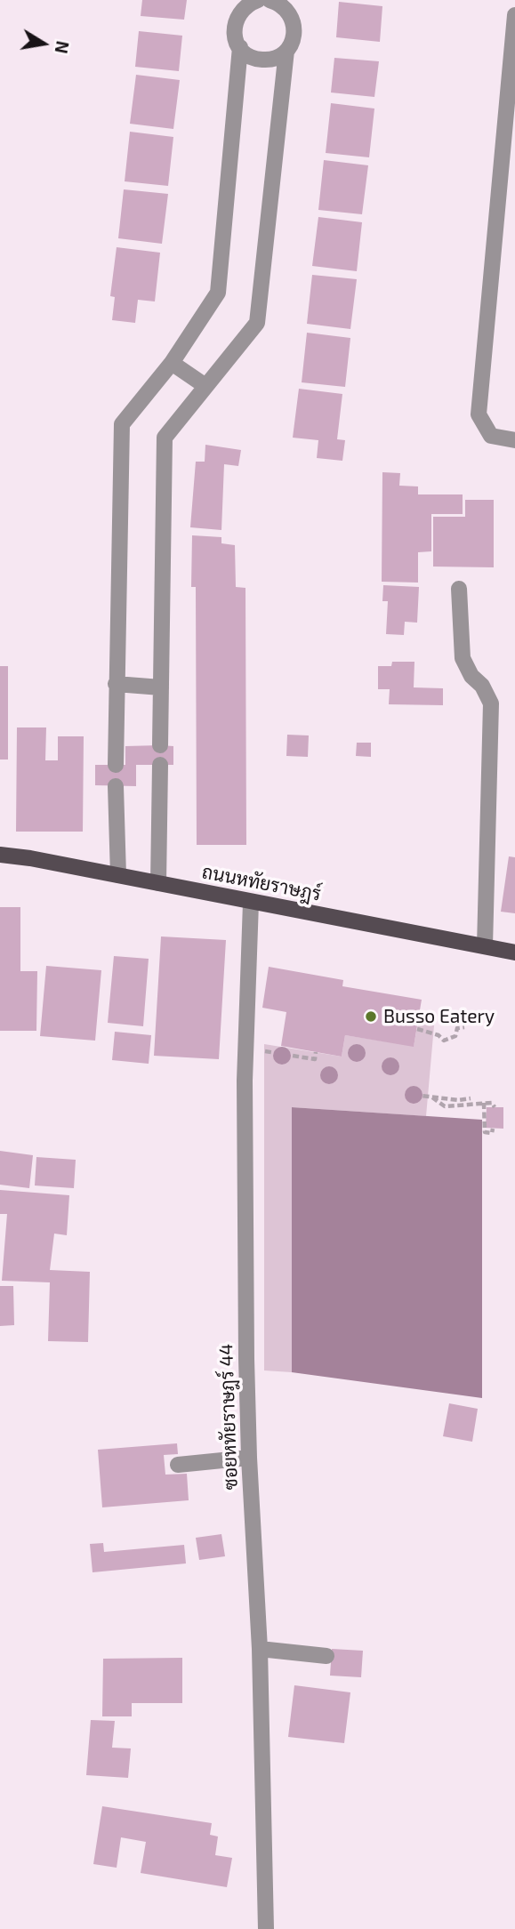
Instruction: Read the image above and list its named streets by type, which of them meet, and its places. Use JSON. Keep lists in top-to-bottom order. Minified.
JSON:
{"streets":{"main road":["ถนนหทัยราษฎร์"],"street":["ซอยหทัยราษฎร์ 44"]},"crossings":[["ถนนหทัยราษฎร์","ซอยหทัยราษฎร์ 44"]],"places":["Busso Eatery"],"north":"right"}
